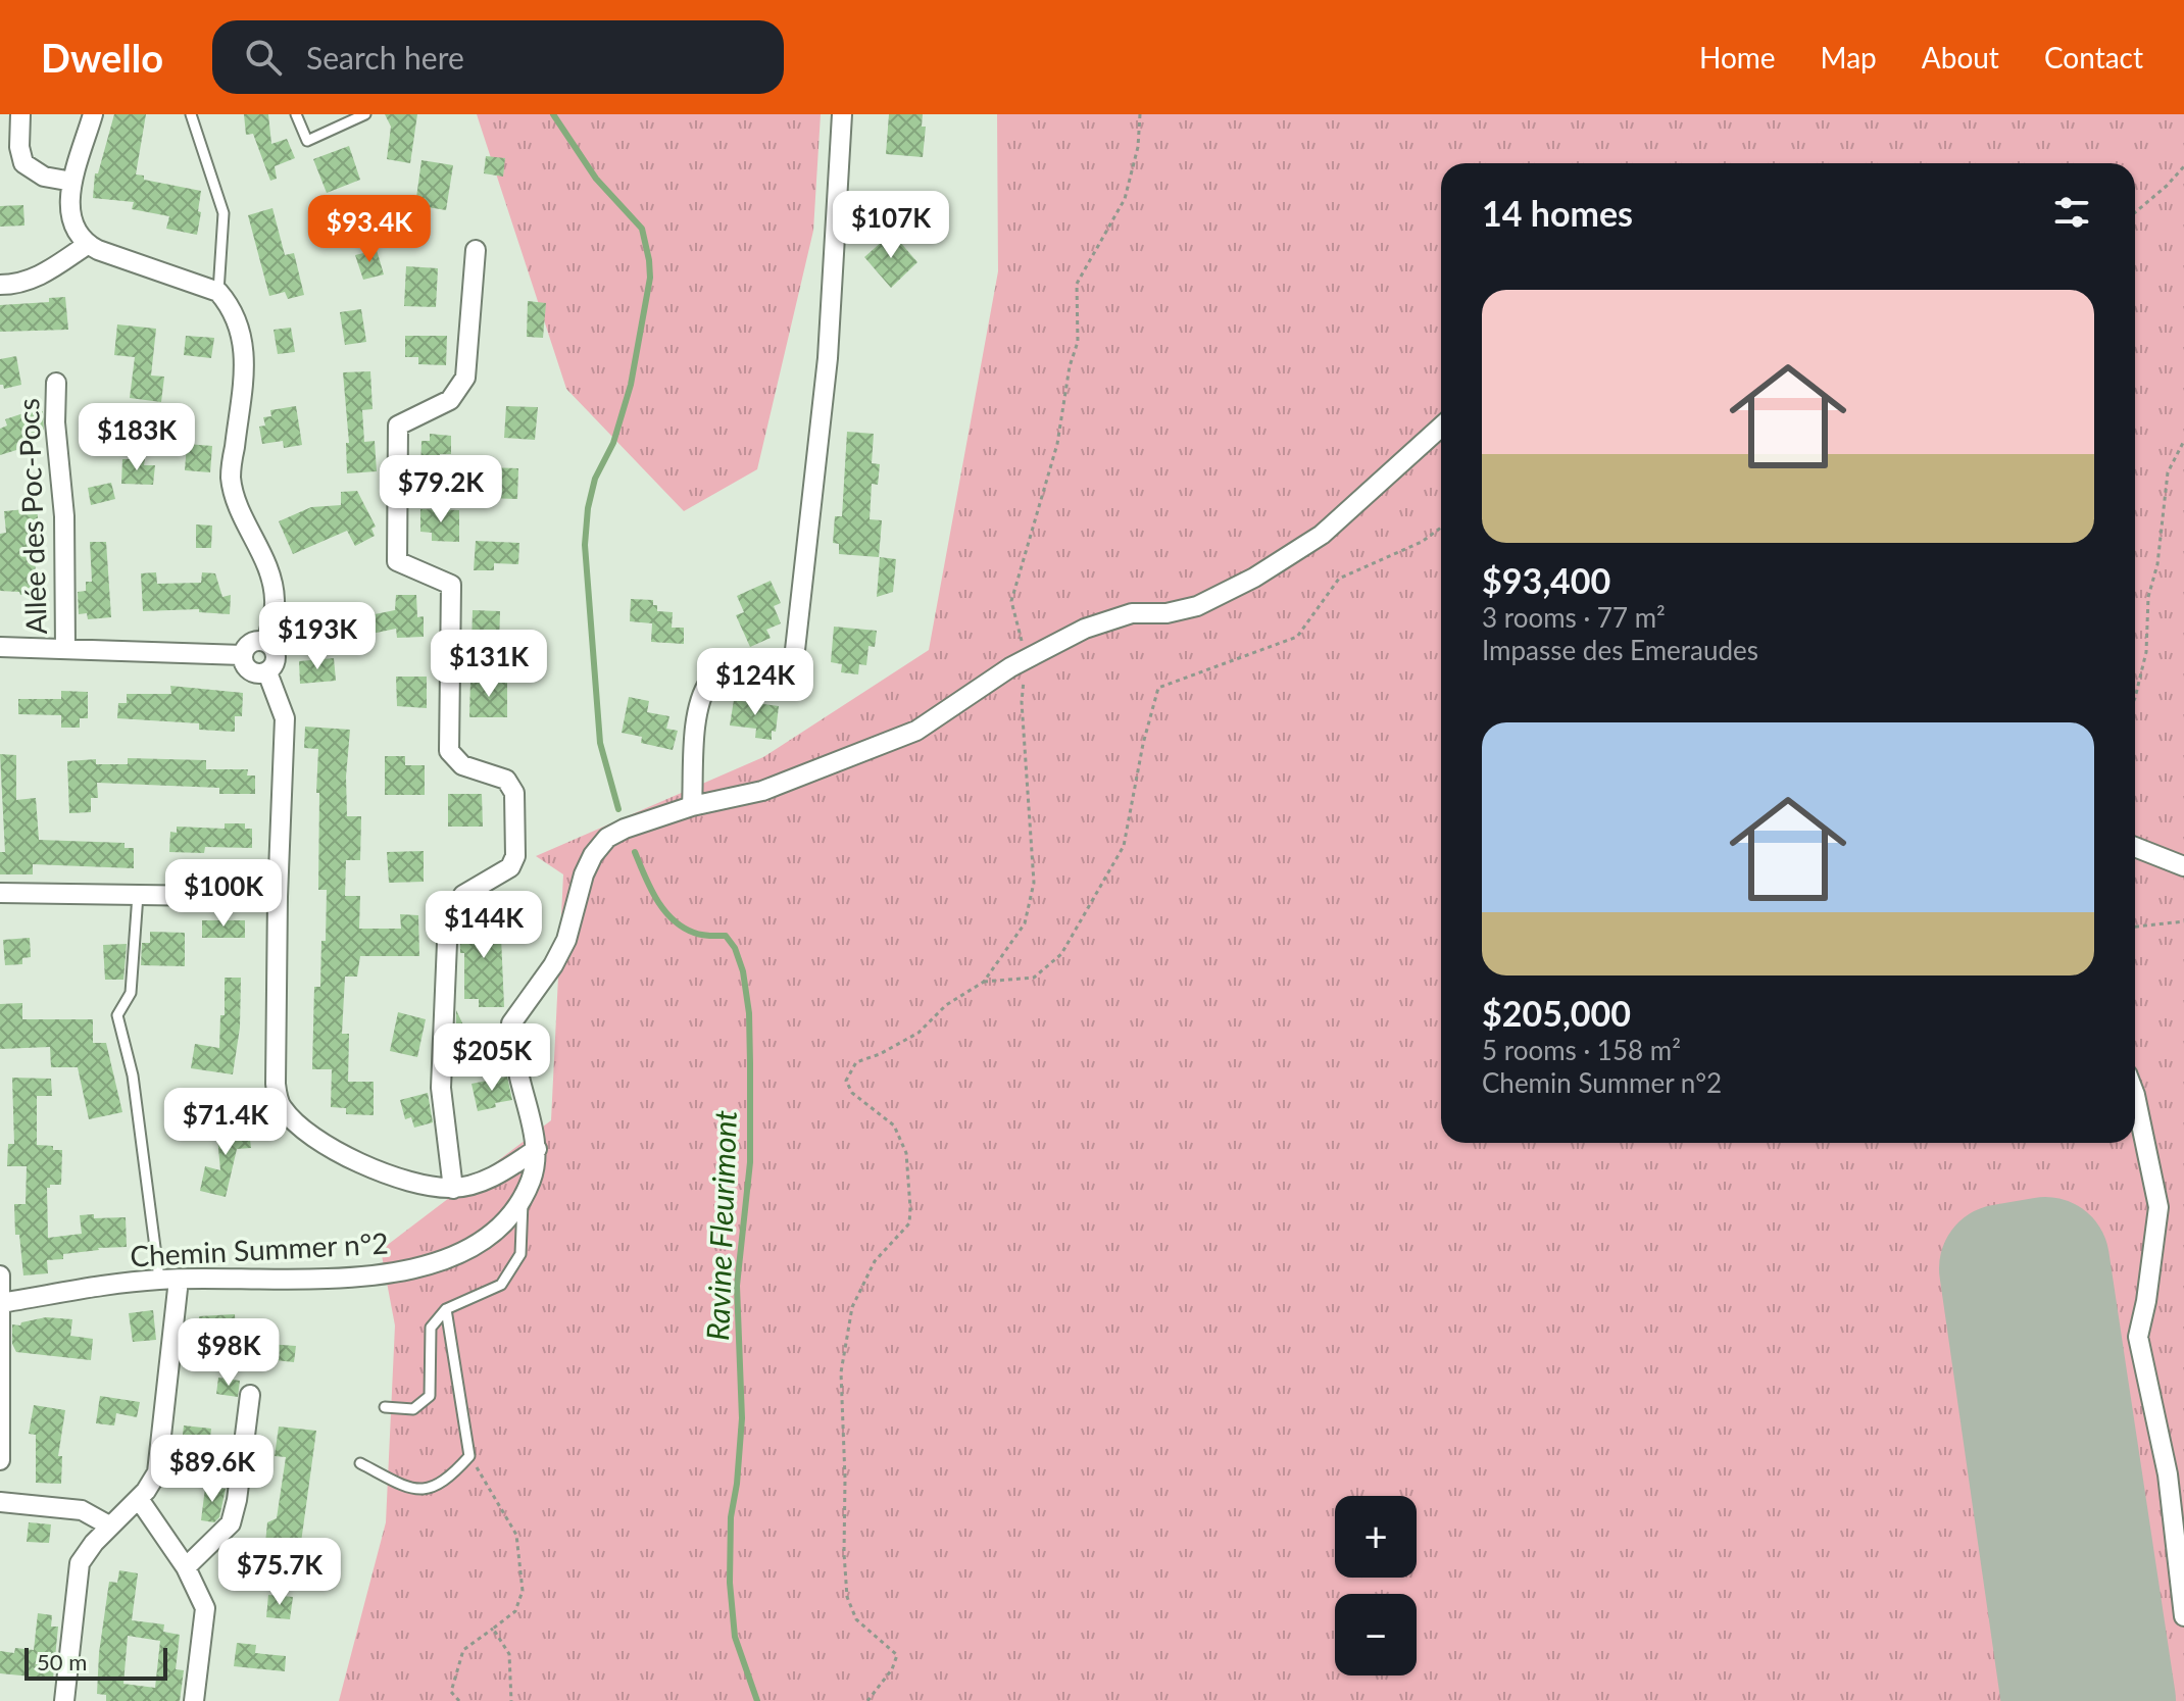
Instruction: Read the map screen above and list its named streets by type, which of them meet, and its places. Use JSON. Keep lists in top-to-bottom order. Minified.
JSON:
{"streets":{"street":["Allée des Poc-Pocs","Chemin Summer n°2"]},"water":["Ravine Fleurimont"],"scale_bar":"50 m","page":{"header":"Dwello","search":"Search here","nav":["Home","Map","About","Contact"],"heading":"14 homes","price":["$107K","$93.4K","$183K","$79.2K","$193K","$131K","$124K","$100K","$144K","$205K","$71.4K","$98K","$89.6K","$75.7K"],"list":[{"name":"$93,400","note":"3 rooms · 77 m² · Impasse des Emeraudes"},{"name":"$205,000","note":"5 rooms · 158 m² · Chemin Summer n°2"}],"map_buttons":["+","−"],"scale":"50 m"}}
